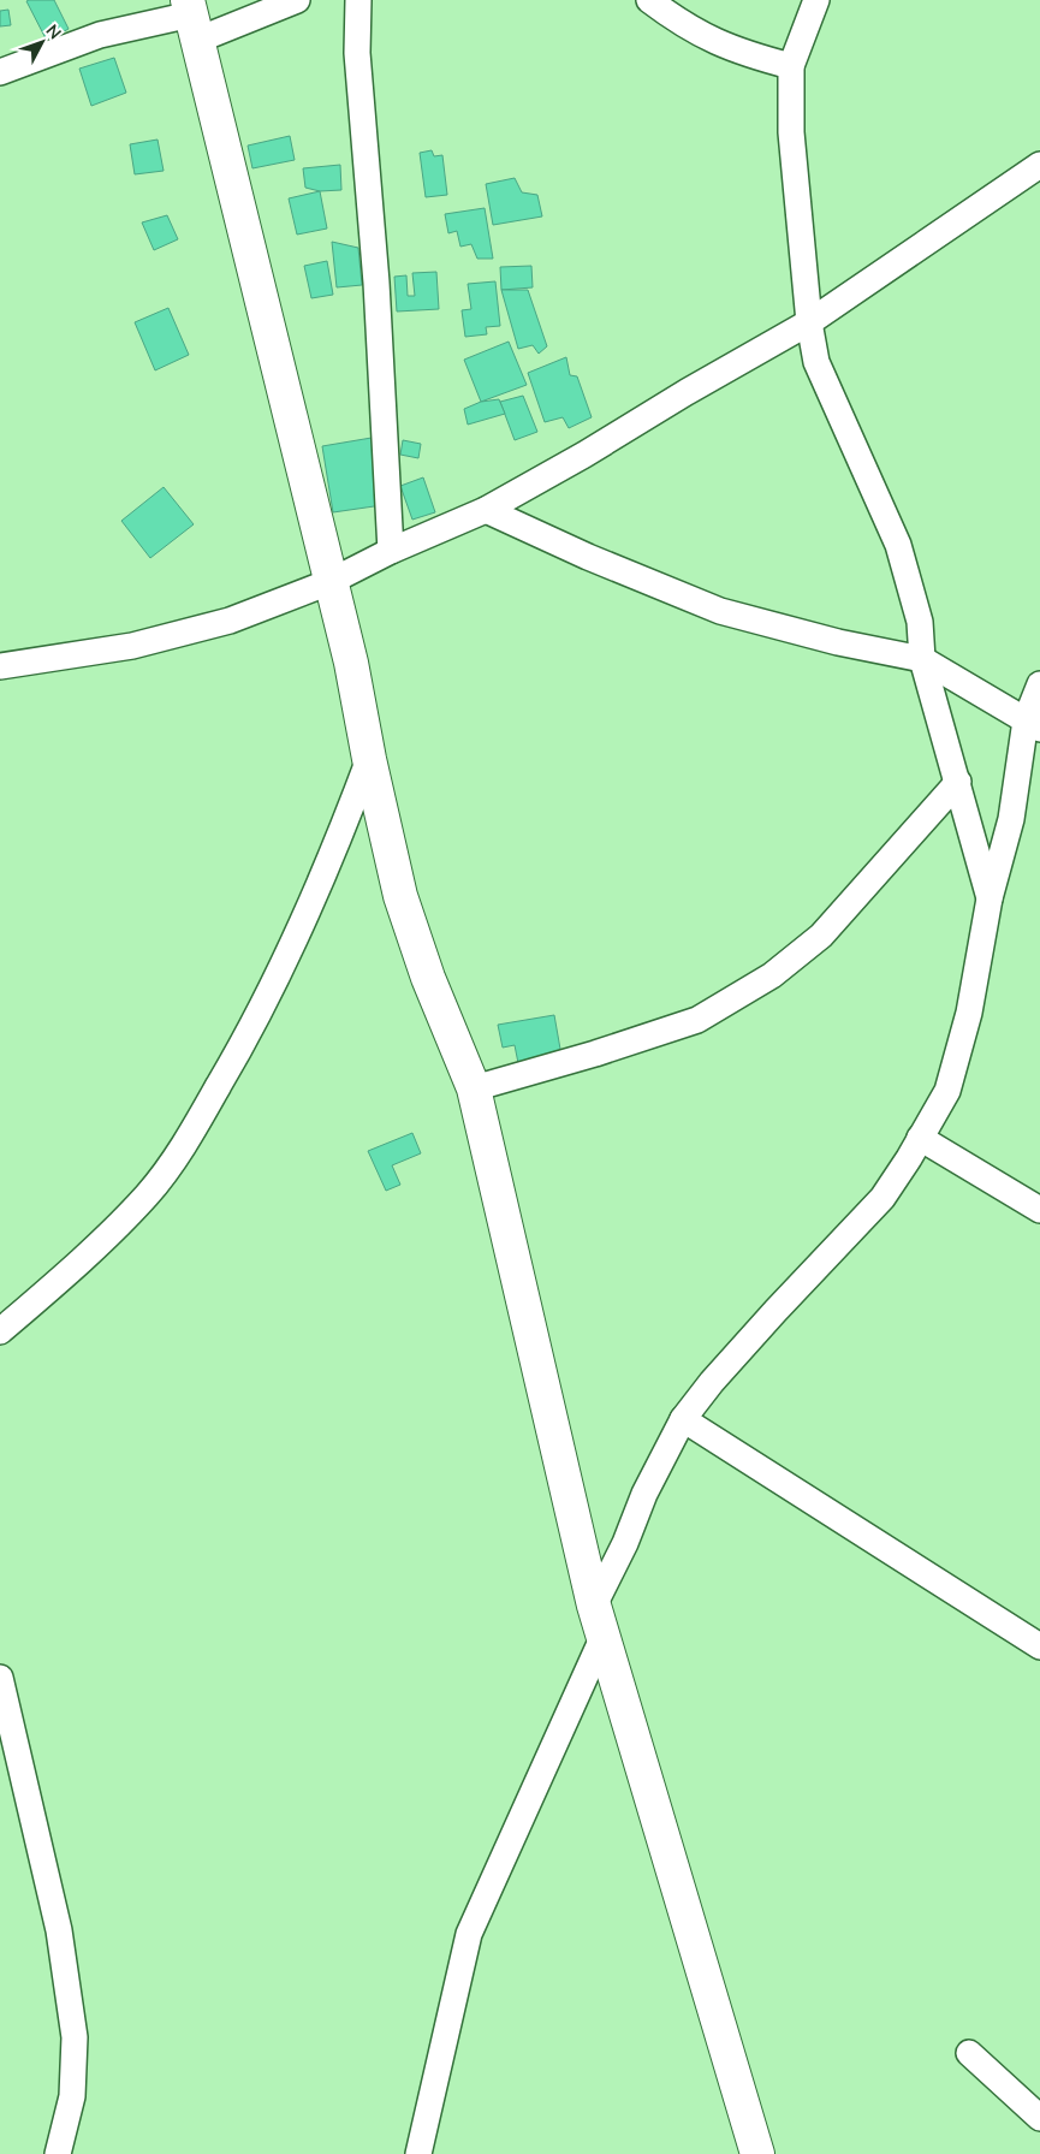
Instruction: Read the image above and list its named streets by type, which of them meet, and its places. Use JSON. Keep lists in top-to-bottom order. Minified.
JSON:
{"north":"top right"}
